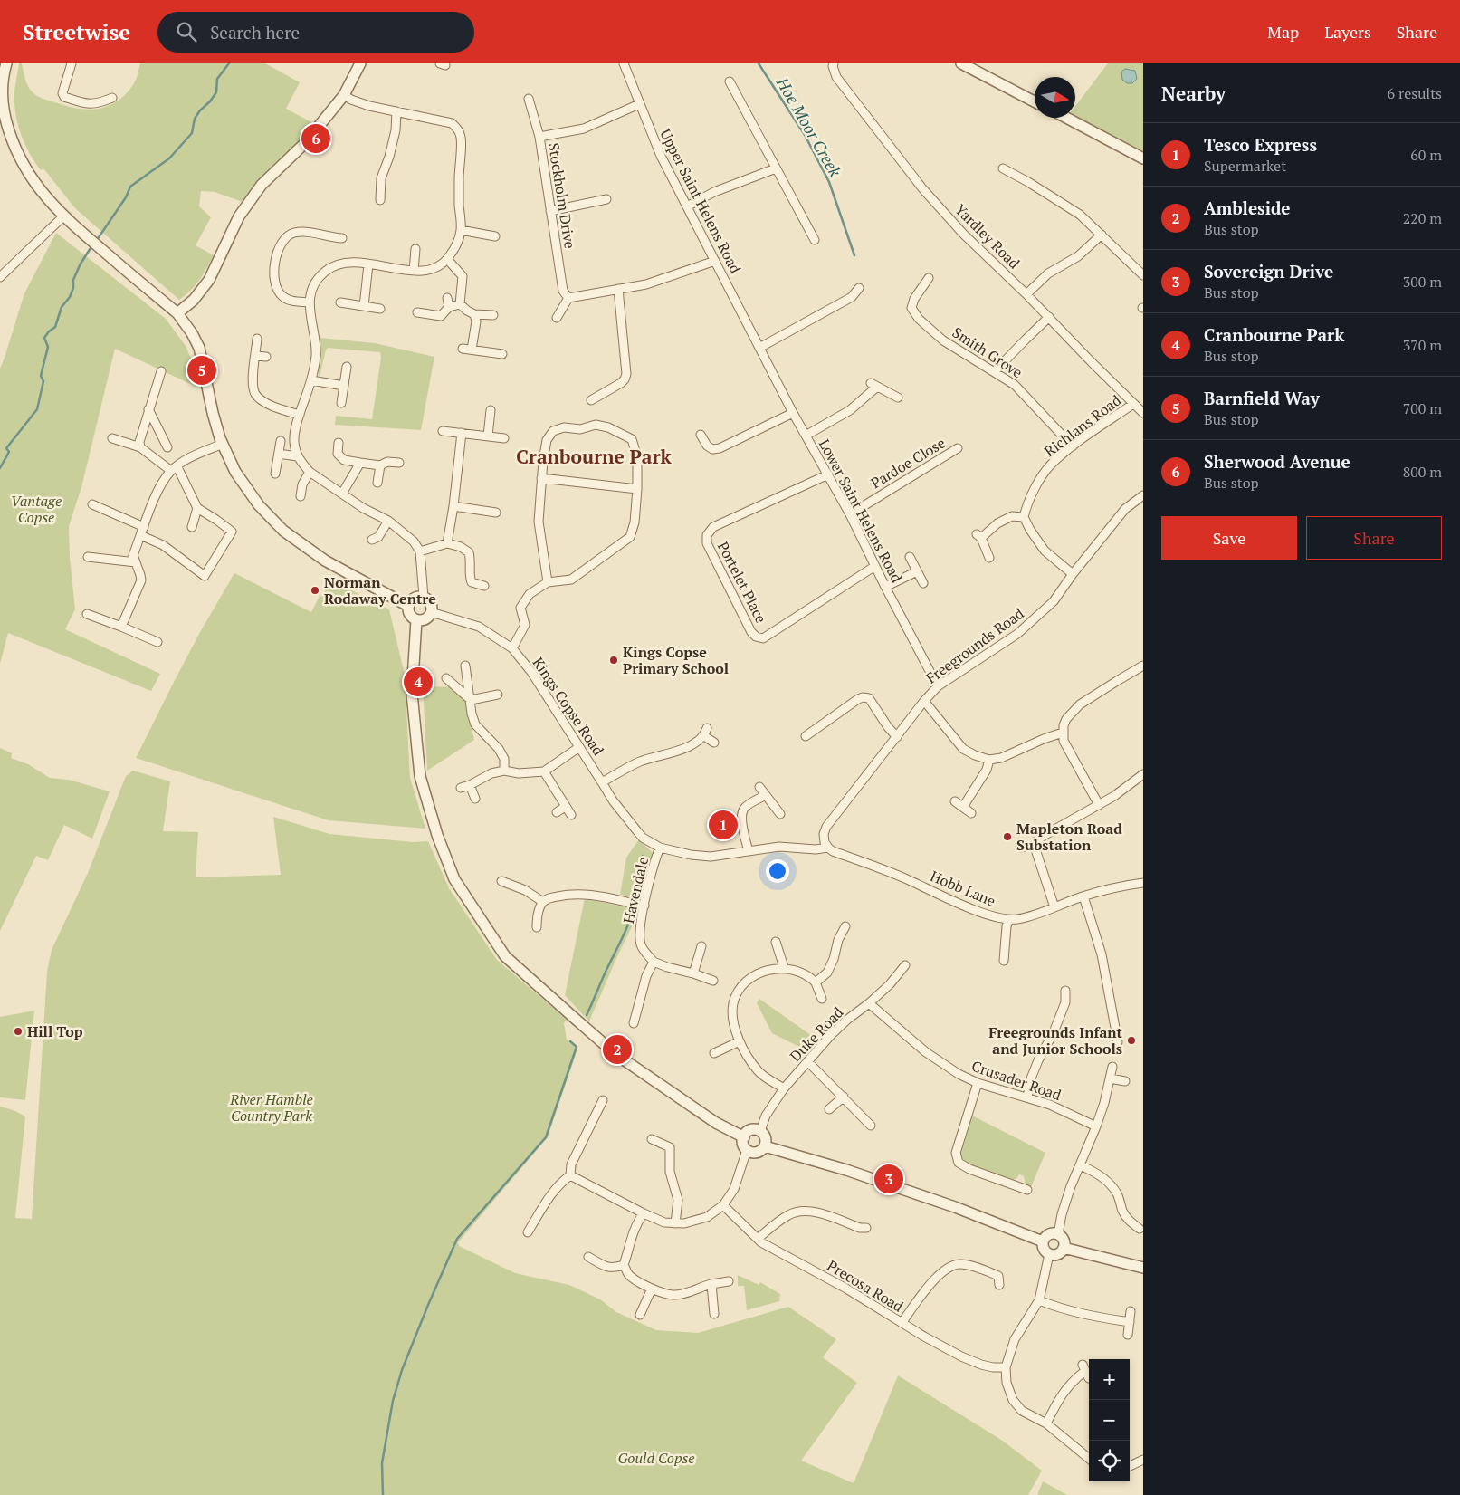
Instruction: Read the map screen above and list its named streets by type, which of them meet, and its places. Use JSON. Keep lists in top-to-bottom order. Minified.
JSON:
{"streets":{"street":["Stockholm Drive","Upper Saint Helens Road","Yardley Road","Smith Grove","Richlans Road","Pardoe Close","Lower Saint Helens Road","Portelet Place","Freegrounds Road","Kings Copse Road","Hobb Lane","Havendale","Duke Road","Crusader Road","Precosa Road"]},"crossings":[["Stockholm Drive","Upper Saint Helens Road"],["Upper Saint Helens Road","Lower Saint Helens Road"],["Yardley Road","Richlans Road"],["Smith Grove","Richlans Road"],["Pardoe Close","Lower Saint Helens Road"],["Lower Saint Helens Road","Portelet Place"],["Lower Saint Helens Road","Freegrounds Road"],["Freegrounds Road","Kings Copse Road"],["Freegrounds Road","Hobb Lane"],["Kings Copse Road","Hobb Lane"],["Kings Copse Road","Havendale"],["Duke Road","Crusader Road"]],"districts":["Cranbourne Park"],"water":["Hoe Moor Creek"],"parks":["Vantage Copse","River Hamble Country Park","Gould Copse"],"places":["Norman Rodaway Centre","Kings Copse Primary School","Mapleton Road Substation","Hill Top","Freegrounds Infant and Junior Schools"],"north":"right","page":{"header":"Streetwise","search":"Search here","nav":["Map","Layers","Share"],"heading":["Nearby","6 results"],"pins":["6","5","4","1","2","3"],"list":[{"mark":"1","name":"Tesco Express","note":"Supermarket","value":"60 m"},{"mark":"2","name":"Ambleside","note":"Bus stop","value":"220 m"},{"mark":"3","name":"Sovereign Drive","note":"Bus stop","value":"300 m"},{"mark":"4","name":"Cranbourne Park","note":"Bus stop","value":"370 m"},{"mark":"5","name":"Barnfield Way","note":"Bus stop","value":"700 m"},{"mark":"6","name":"Sherwood Avenue","note":"Bus stop","value":"800 m"}],"buttons":["Save","Share"],"map_buttons":["+","−"]}}
